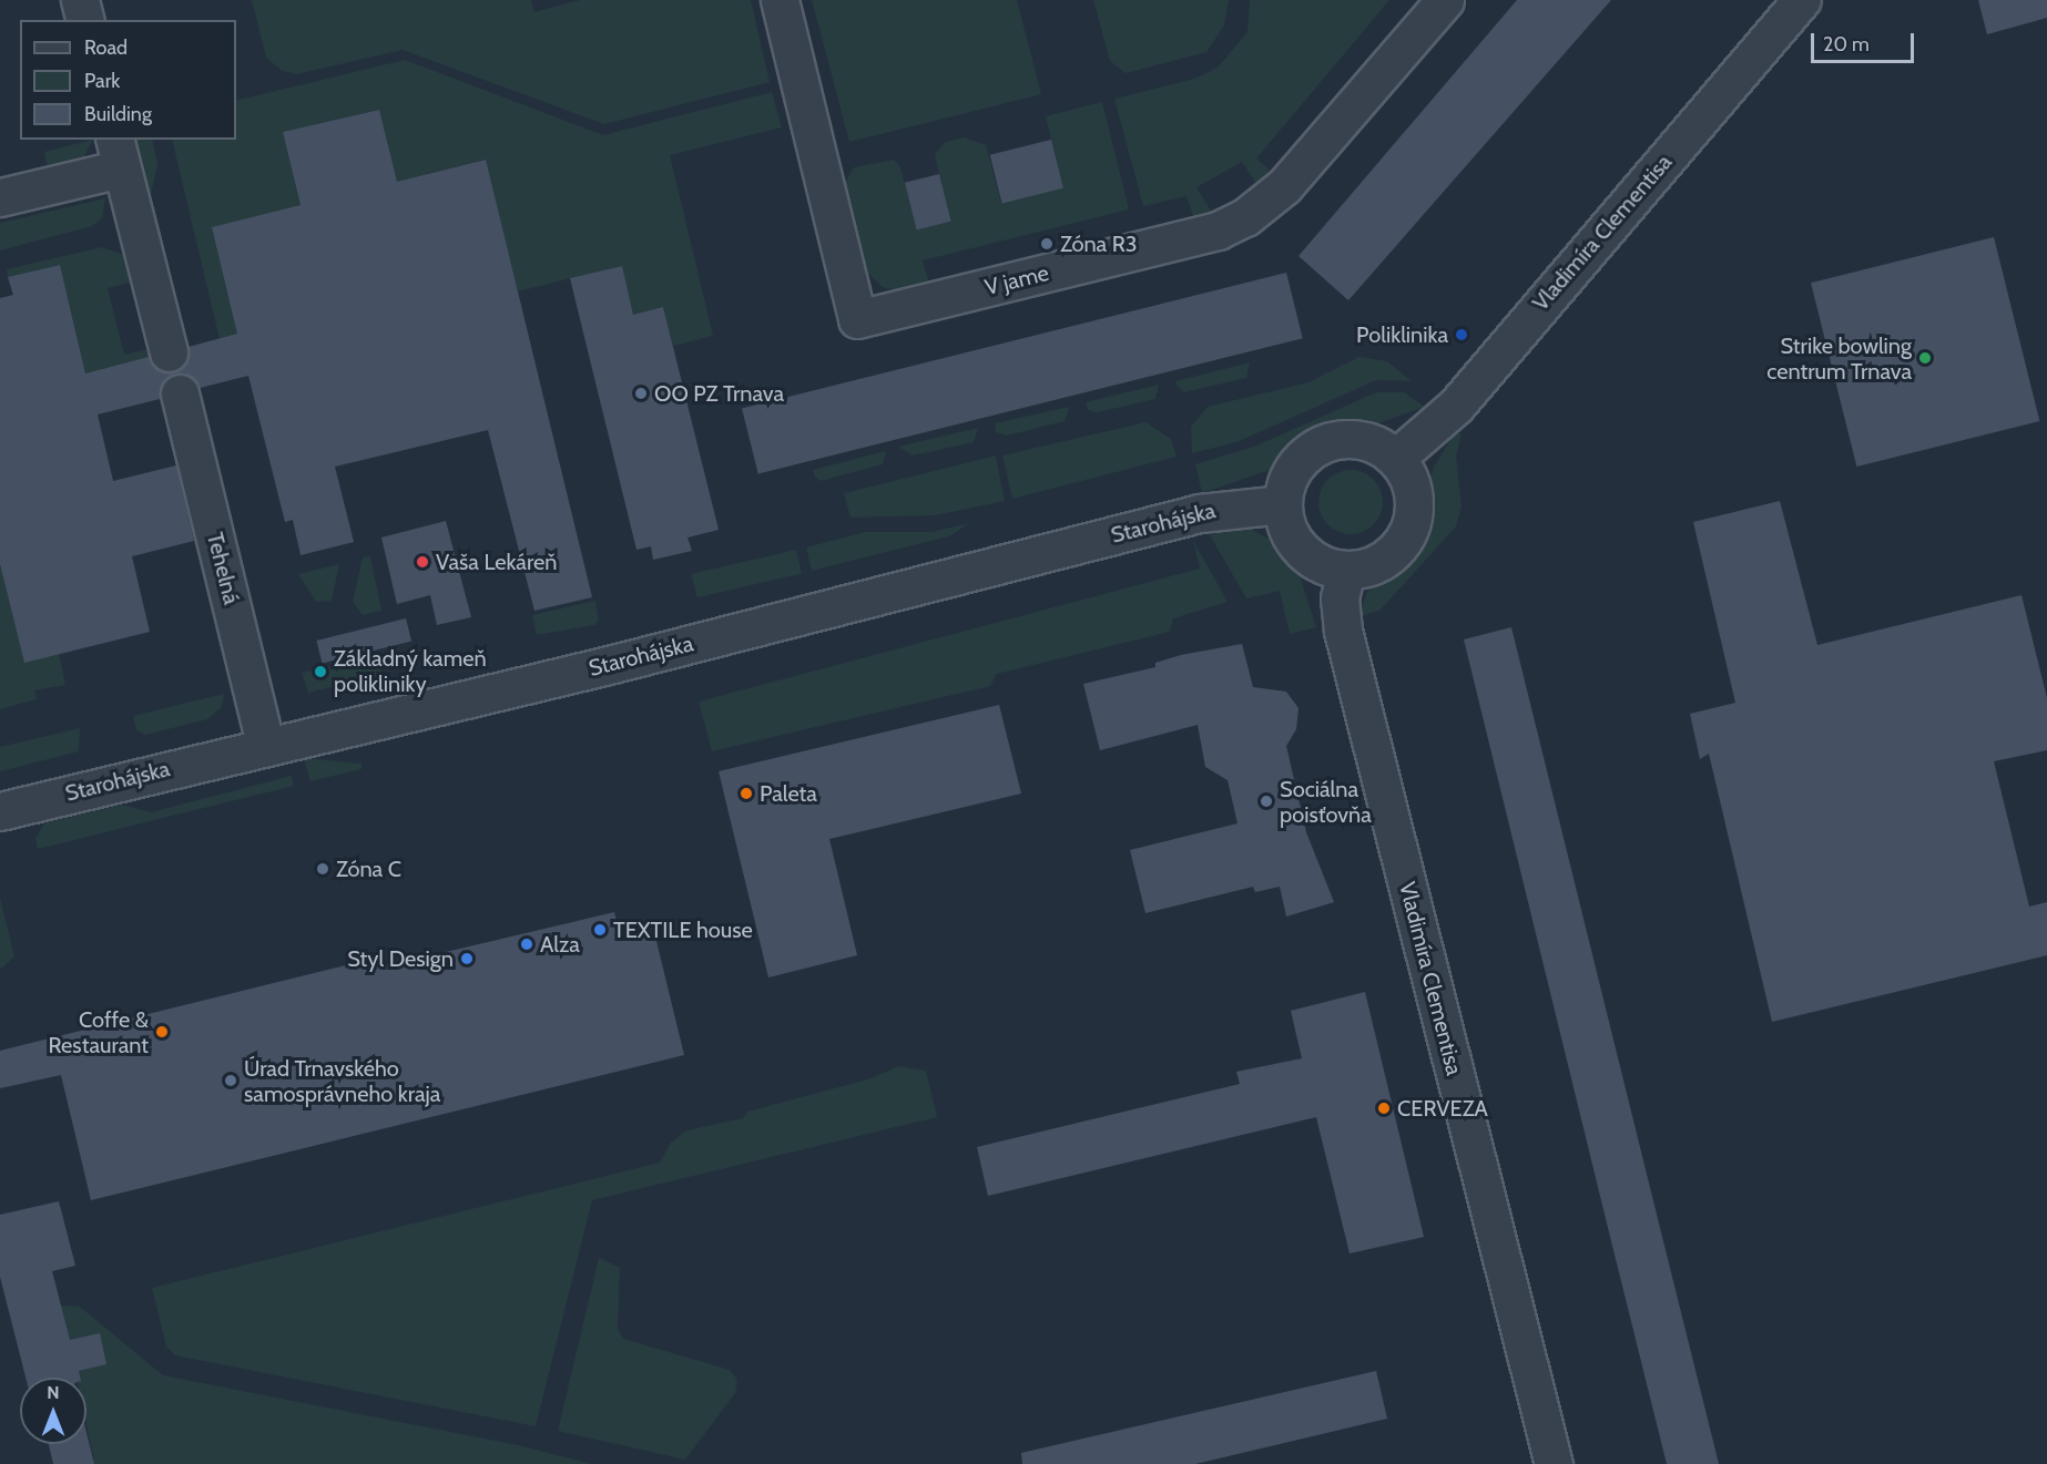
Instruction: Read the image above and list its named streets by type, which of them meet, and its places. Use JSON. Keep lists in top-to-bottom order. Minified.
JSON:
{"streets":{"street":["Vladimíra Clementisa","V jame","Starohájska","Tehelná"]},"crossings":[["Vladimíra Clementisa","Starohájska"],["Starohájska","Tehelná"]],"places":["Zóna R3","Poliklinika","Strike bowling centrum Trnava","OO PZ Trnava","Vaša Lekáreň","Základný kameň polikliniky","Paleta","Sociálna poisťovňa","Zóna C","TEXTILE house","Alza","Styl Design","Coffe & Restaurant","Úrad Trnavského samosprávneho kraja","CERVEZA"],"legend":["Road","Park","Building"],"scale_bar":"20 m","north":"top"}
